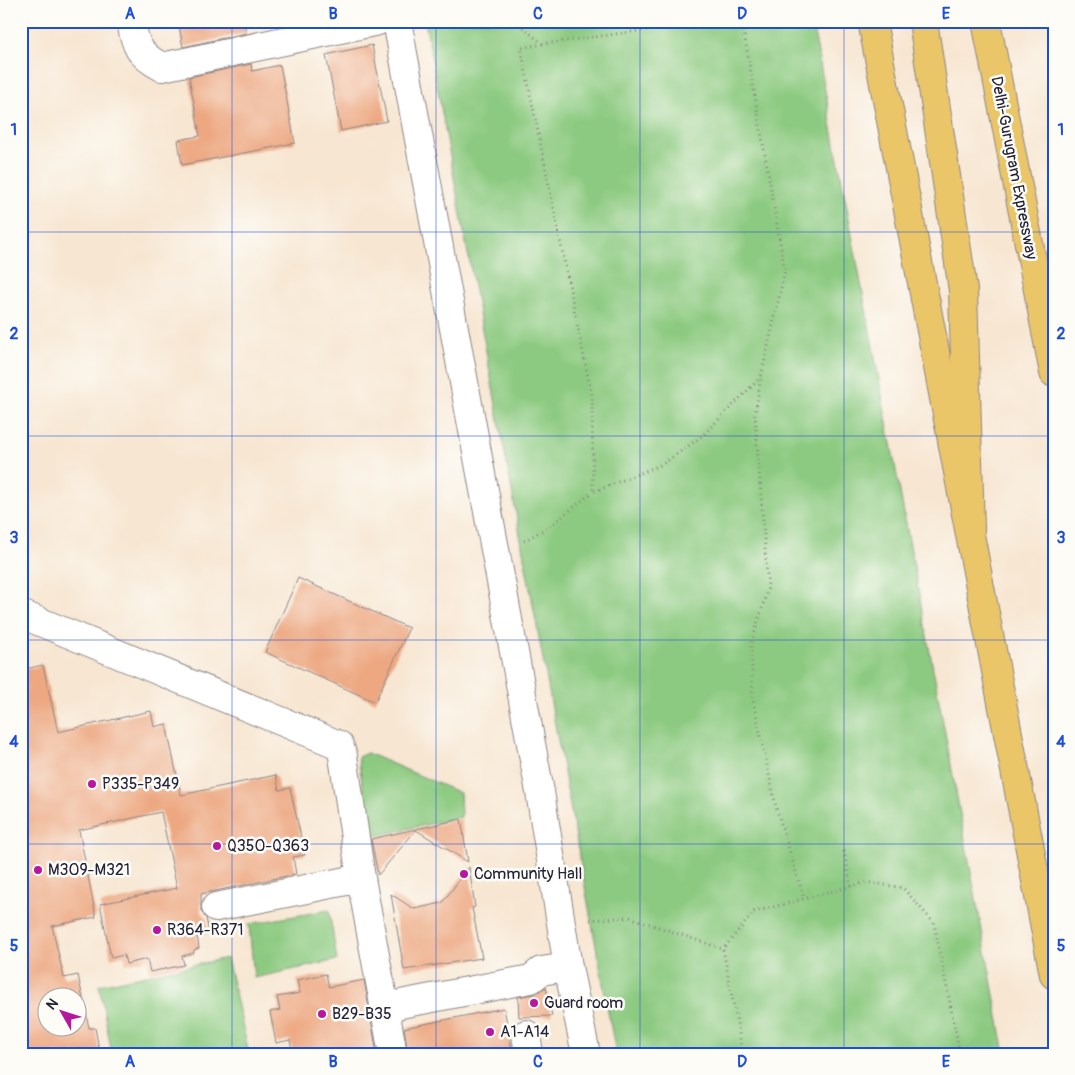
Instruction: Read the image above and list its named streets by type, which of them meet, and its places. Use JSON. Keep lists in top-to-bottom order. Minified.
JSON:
{"streets":{"main road":["Delhi-Gurugram Expressway"]},"places":["P335-P349","Q350-Q363","M309-M321","Community Hall","R364-R371","Guard room","B29-B35","A1-A14"],"north":"top left","grid":{"columns":["A","B","C","D","E"],"rows":["1","2","3","4","5"]}}
